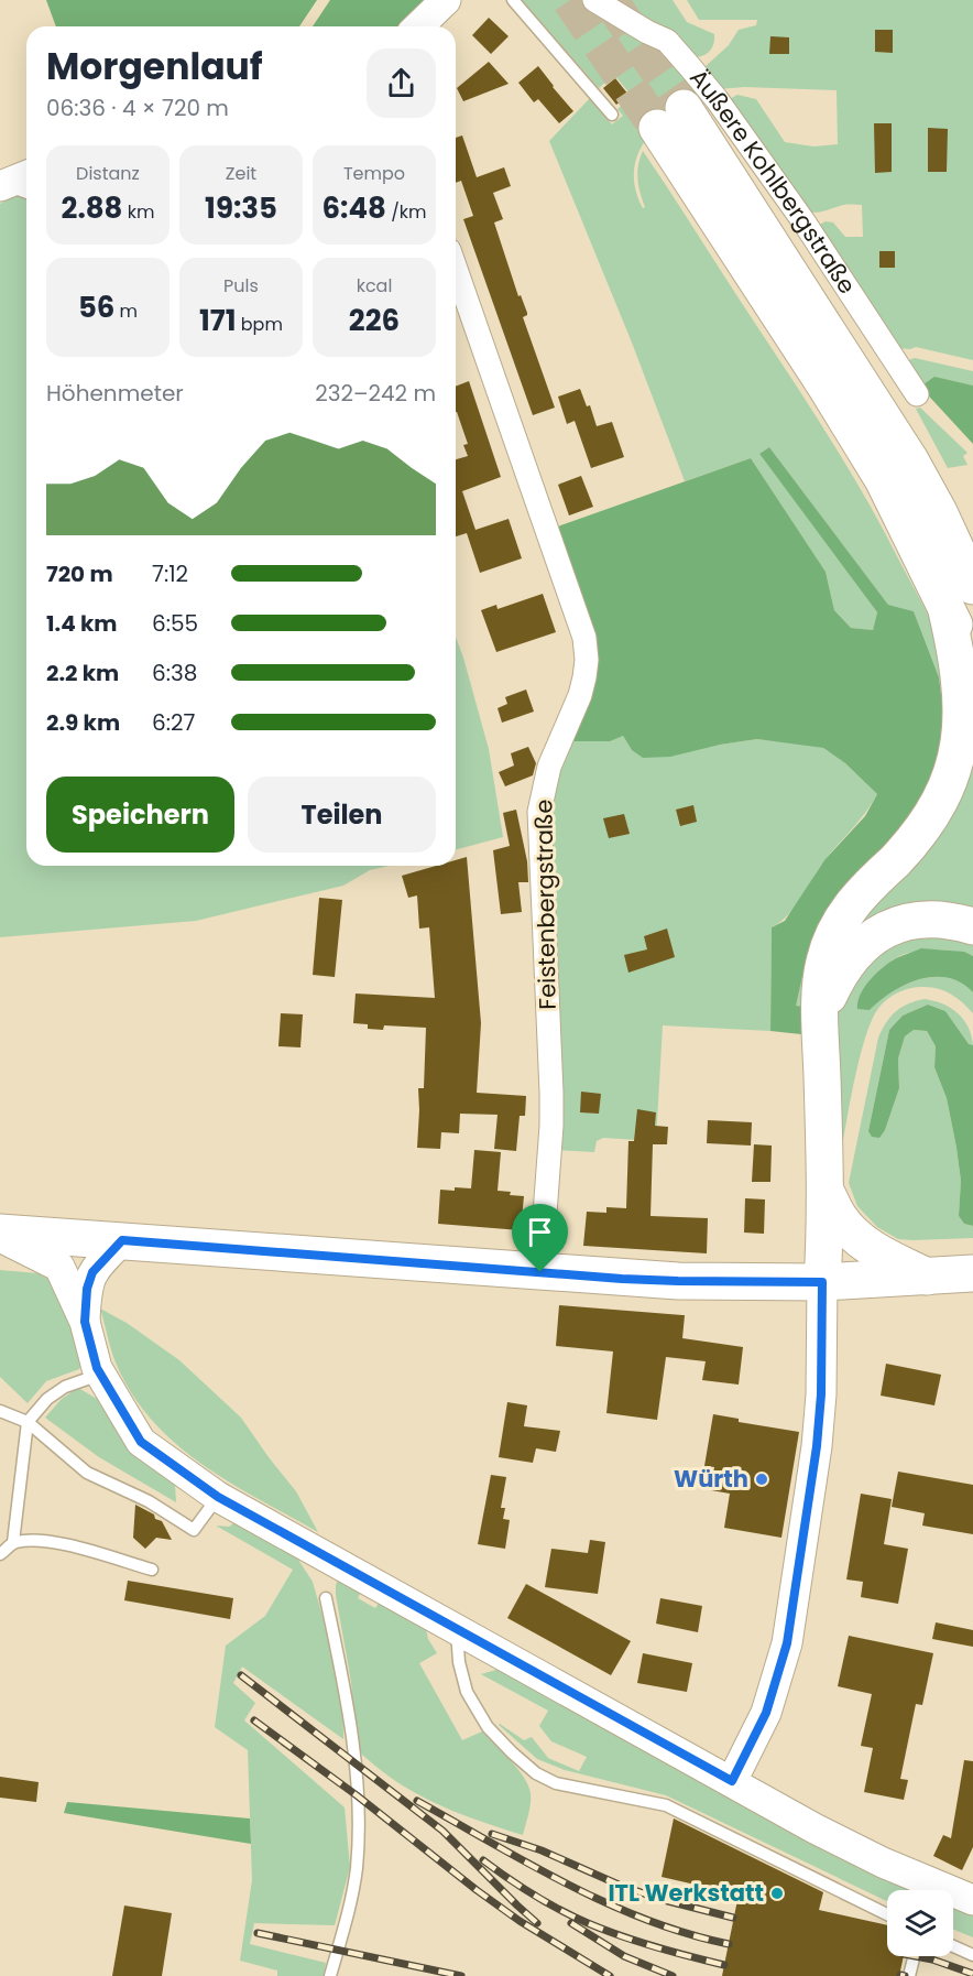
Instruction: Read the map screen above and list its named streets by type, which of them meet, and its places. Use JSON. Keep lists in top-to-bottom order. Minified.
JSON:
{"streets":{"street":["Äußere Kohlbergstraße","Feistenbergstraße"]},"places":["Würth","ITL Werkstatt"],"page":{"heading":["Morgenlauf","06:36 · 4 × 720 m"],"stats":[["Distanz","2.88 km"],["Zeit","19:35"],["Tempo","6:48 /km"],["56 m"],["Puls","171 bpm"],["kcal","226"]],"chart":["Höhenmeter","232–242 m"],"list":[{"name":"720 m","note":"7:12"},{"name":"1.4 km","note":"6:55"},{"name":"2.2 km","note":"6:38"},{"name":"2.9 km","note":"6:27"}],"buttons":["Speichern","Teilen"]}}
